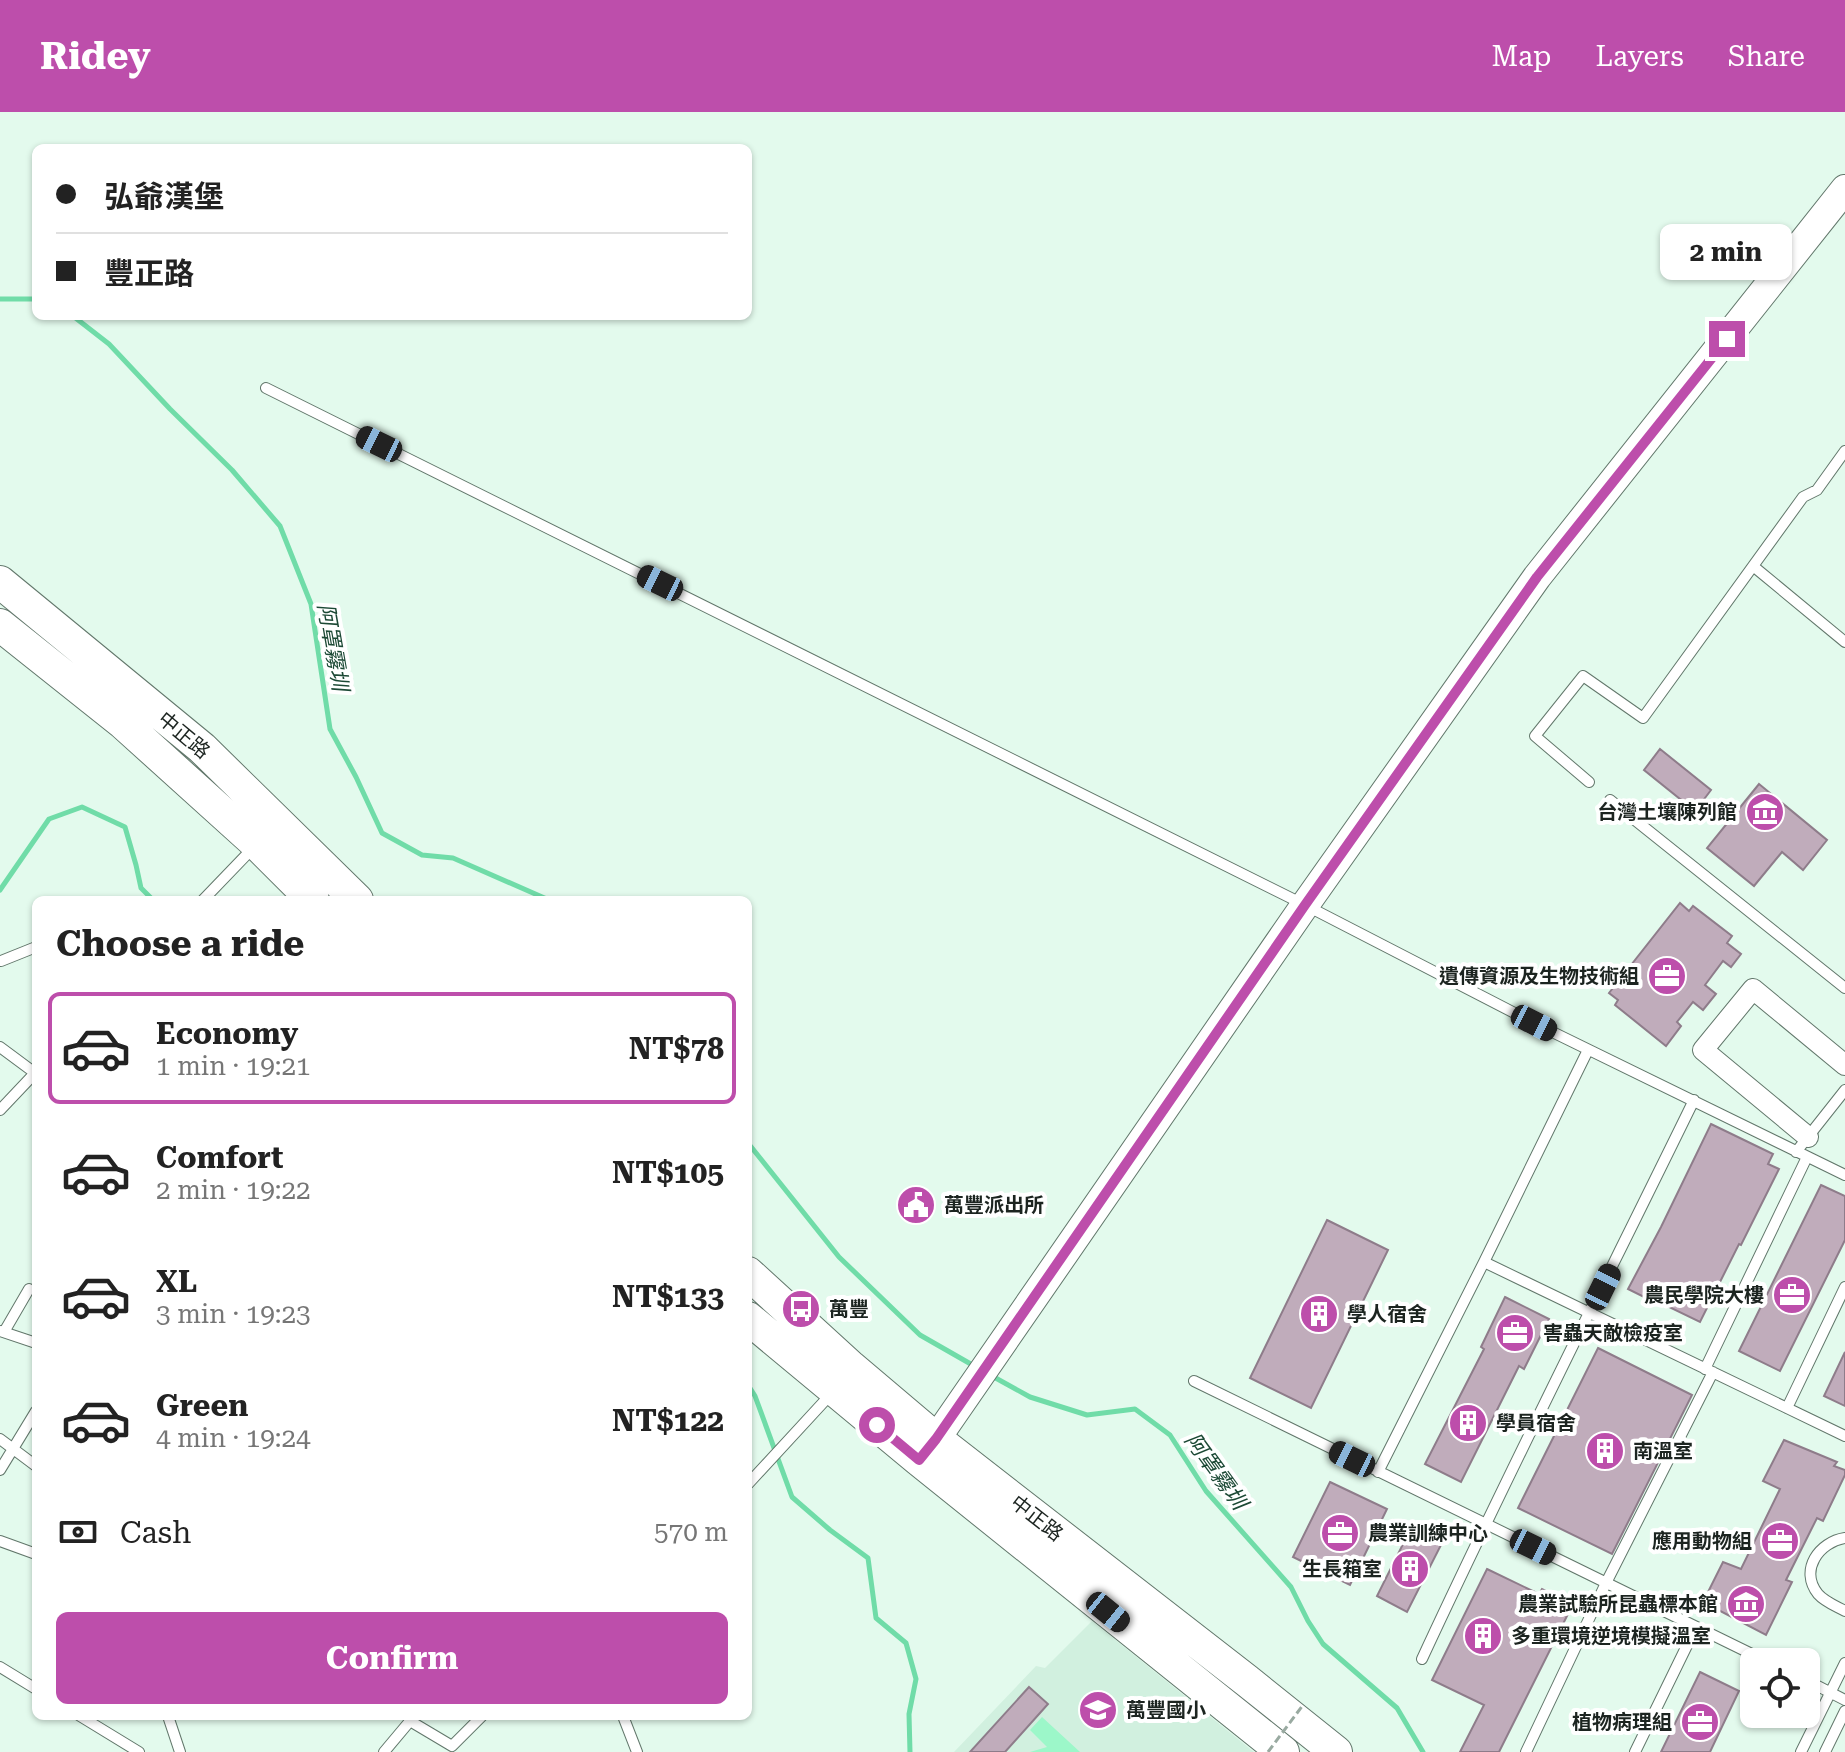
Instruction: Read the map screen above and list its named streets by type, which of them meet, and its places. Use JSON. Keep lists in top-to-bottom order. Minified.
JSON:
{"streets":{"main road":["中正路"]},"water":["阿罩霧圳"],"places":{"museum":["台灣土壤陳列館","農業試驗所昆蟲標本館"],"office":["遺傳資源及生物技術組","農民學院大樓","害蟲天敵檢疫室","農業訓練中心","應用動物組","植物病理組"],"public building":["萬豐派出所"],"bus stop":["萬豐"],"building":["學人宿舍","學員宿舍","南溫室","生長箱室","多重環境逆境模擬溫室"],"school or university":["萬豐國小"]},"page":{"header":"Ridey","nav":["Map","Layers","Share"],"banner":["弘爺漢堡","豐正路"],"bubble":"2 min","heading":"Choose a ride","list":[{"name":"Economy","note":"1 min · 19:21","value":"NT$78"},{"name":"Comfort","note":"2 min · 19:22","value":"NT$105"},{"name":"XL","note":"3 min · 19:23","value":"NT$133"},{"name":"Green","note":"4 min · 19:24","value":"NT$122"}],"pay":["Cash","570 m"],"buttons":"Confirm"}}
